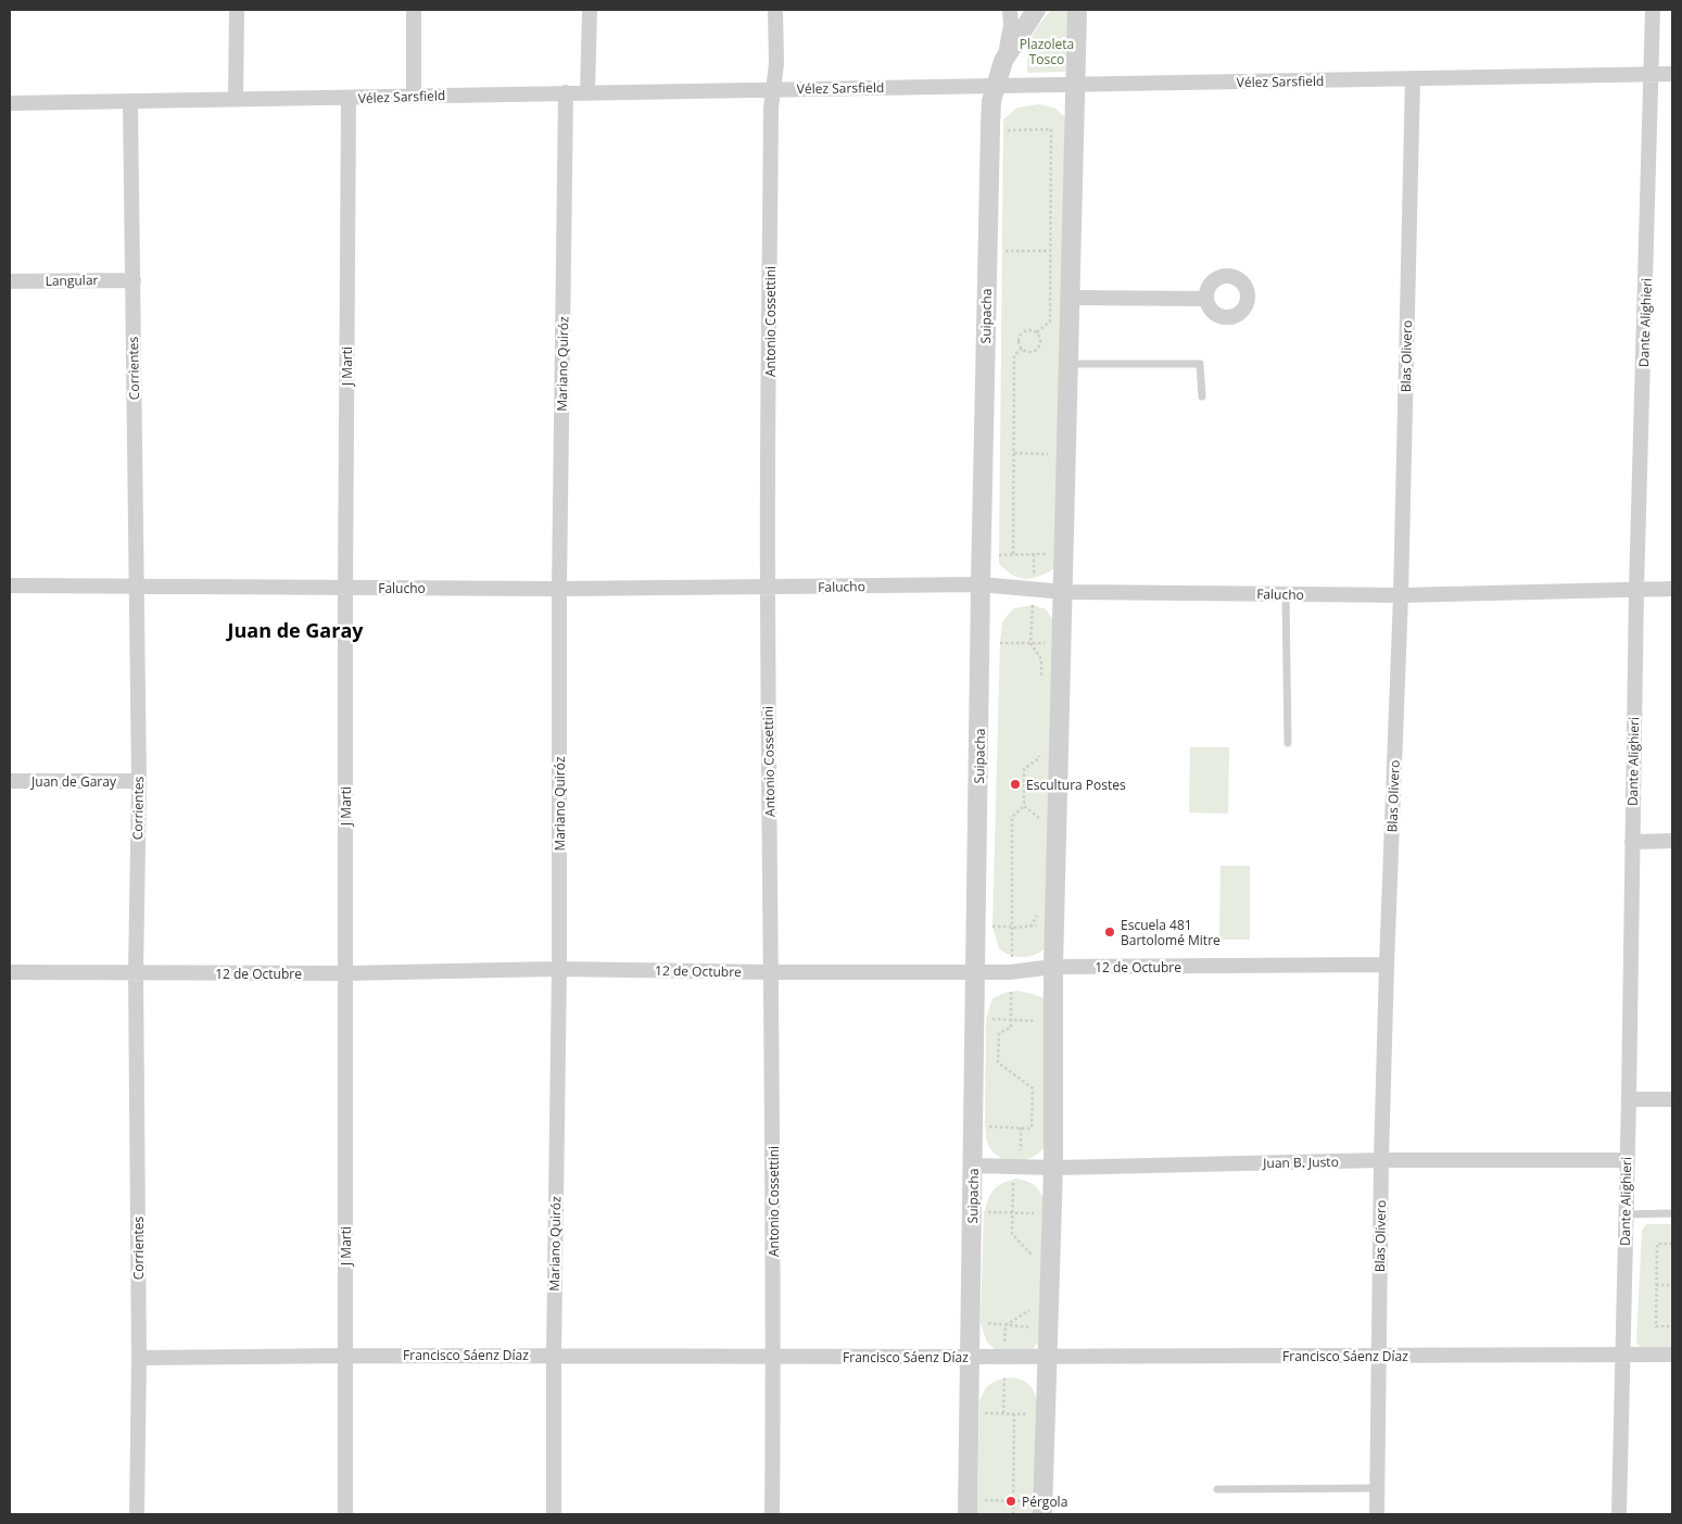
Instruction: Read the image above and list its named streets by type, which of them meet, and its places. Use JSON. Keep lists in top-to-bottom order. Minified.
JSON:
{"streets":{"street":["Vélez Sarsfield","Langular","Suipacha","Antonio Cossettini","Dante Alighieri","Blas Olivero","Mariano Quiróz","J Marti","Corrientes","Falucho","Juan de Garay","12 de Octubre","Juan B. Justo","Francisco Sáenz Díaz"]},"crossings":[["Vélez Sarsfield","Suipacha"],["Vélez Sarsfield","Antonio Cossettini"],["Vélez Sarsfield","Dante Alighieri"],["Vélez Sarsfield","Blas Olivero"],["Vélez Sarsfield","Mariano Quiróz"],["Vélez Sarsfield","J Marti"],["Vélez Sarsfield","Corrientes"],["Langular","Corrientes"],["Suipacha","Falucho"],["Suipacha","12 de Octubre"],["Suipacha","Juan B. Justo"],["Suipacha","Francisco Sáenz Díaz"],["Antonio Cossettini","Falucho"],["Antonio Cossettini","12 de Octubre"],["Antonio Cossettini","Francisco Sáenz Díaz"],["Dante Alighieri","Falucho"],["Dante Alighieri","Juan B. Justo"],["Dante Alighieri","Francisco Sáenz Díaz"],["Blas Olivero","Falucho"],["Blas Olivero","12 de Octubre"],["Blas Olivero","Juan B. Justo"],["Blas Olivero","Francisco Sáenz Díaz"],["Mariano Quiróz","Falucho"],["Mariano Quiróz","12 de Octubre"],["Mariano Quiróz","Francisco Sáenz Díaz"],["J Marti","Falucho"],["J Marti","12 de Octubre"],["J Marti","Francisco Sáenz Díaz"],["Corrientes","Falucho"],["Corrientes","Juan de Garay"],["Corrientes","12 de Octubre"],["Corrientes","Francisco Sáenz Díaz"]],"districts":["Juan de Garay"],"parks":["Plazoleta Tosco"],"places":["Escultura Postes","Escuela 481 Bartolomé Mitre","Pérgola"]}
